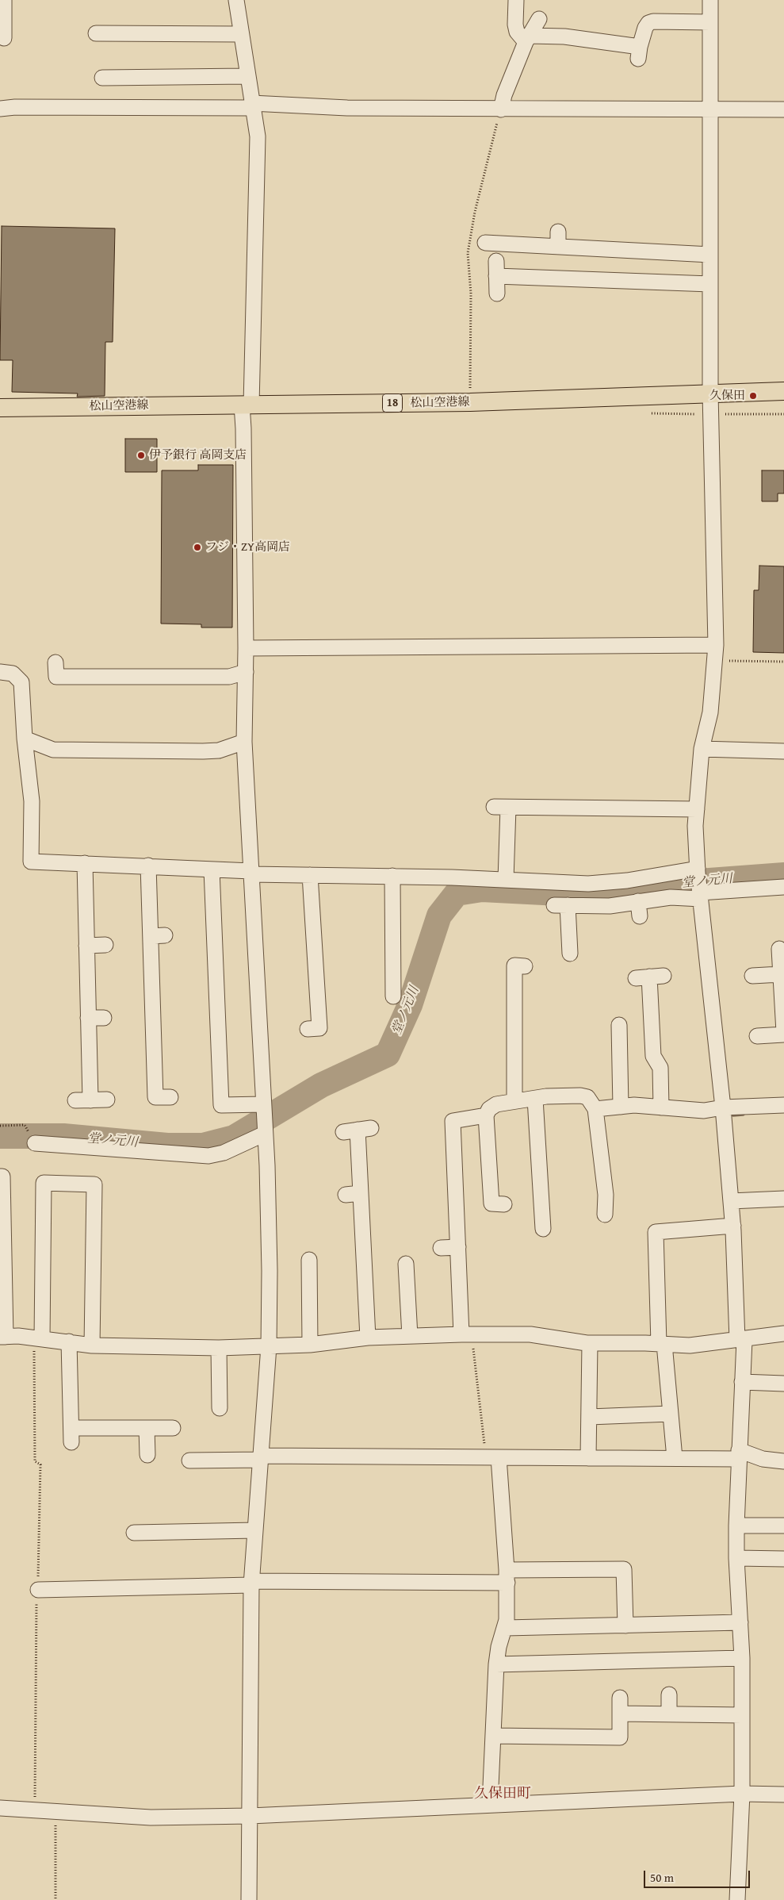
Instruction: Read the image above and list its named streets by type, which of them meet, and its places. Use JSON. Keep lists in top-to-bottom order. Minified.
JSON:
{"streets":{"main road":["18","松山空港線"]},"districts":["久保田町"],"water":["堂ノ元川"],"places":["久保田","伊予銀行 高岡支店","フジ・ZY高岡店"],"scale_bar":"50 m"}
